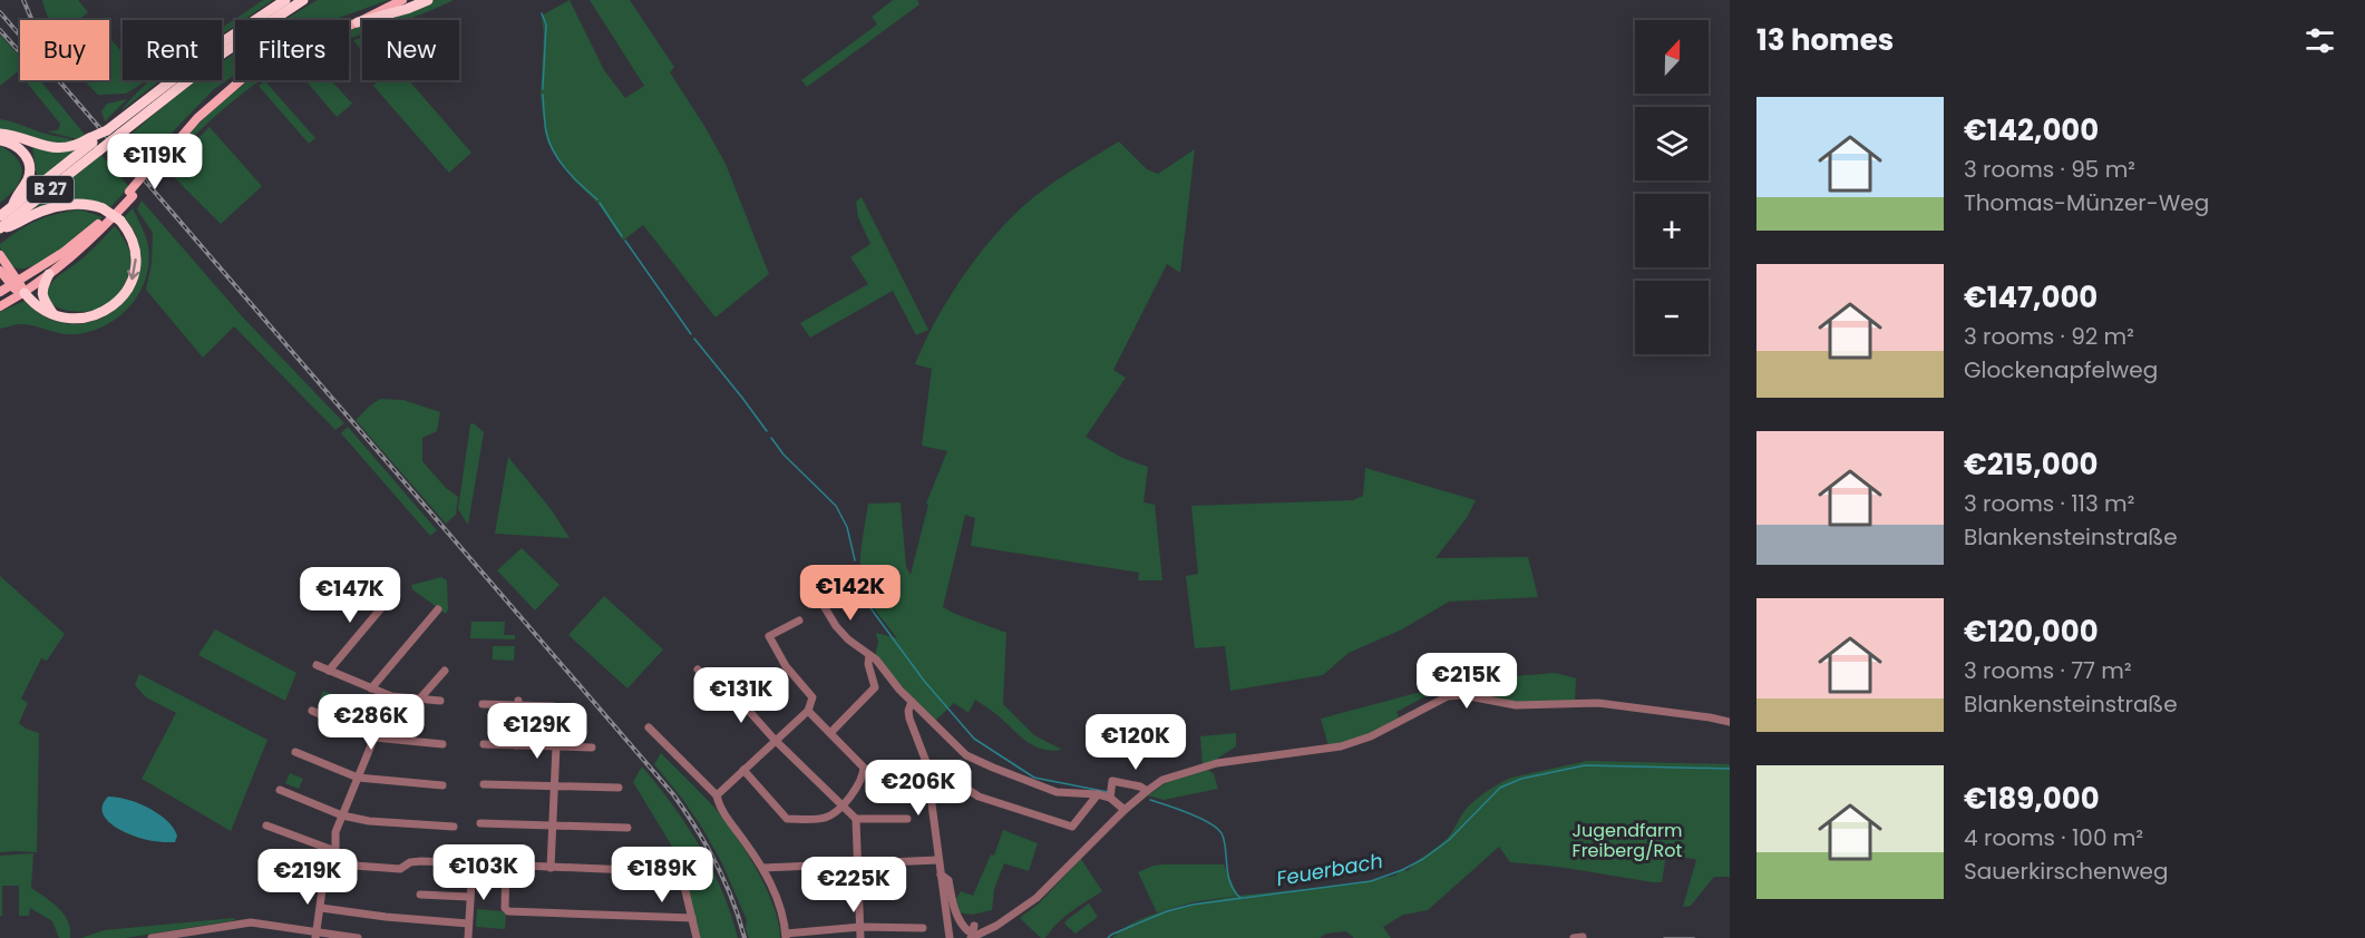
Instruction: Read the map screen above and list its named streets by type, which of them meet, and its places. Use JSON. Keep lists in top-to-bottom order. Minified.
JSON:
{"streets":{"highway":["B 27"]},"water":["Feuerbach"],"parks":["Jugendfarm Freiberg/Rot"],"north":"top","page":{"heading":"13 homes","map_buttons":["+","−"],"chip":["Buy","Rent","Filters","New"],"list":[{"name":"€142,000","note":"3 rooms · 95 m² · Thomas-Münzer-Weg"},{"name":"€147,000","note":"3 rooms · 92 m² · Glockenapfelweg"},{"name":"€215,000","note":"3 rooms · 113 m² · Blankensteinstraße"},{"name":"€120,000","note":"3 rooms · 77 m² · Blankensteinstraße"},{"name":"€189,000","note":"4 rooms · 100 m² · Sauerkirschenweg"}],"price":["€119K","€142K","€147K","€215K","€131K","€286K","€129K","€120K","€206K","€103K","€189K","€219K","€225K"]}}
